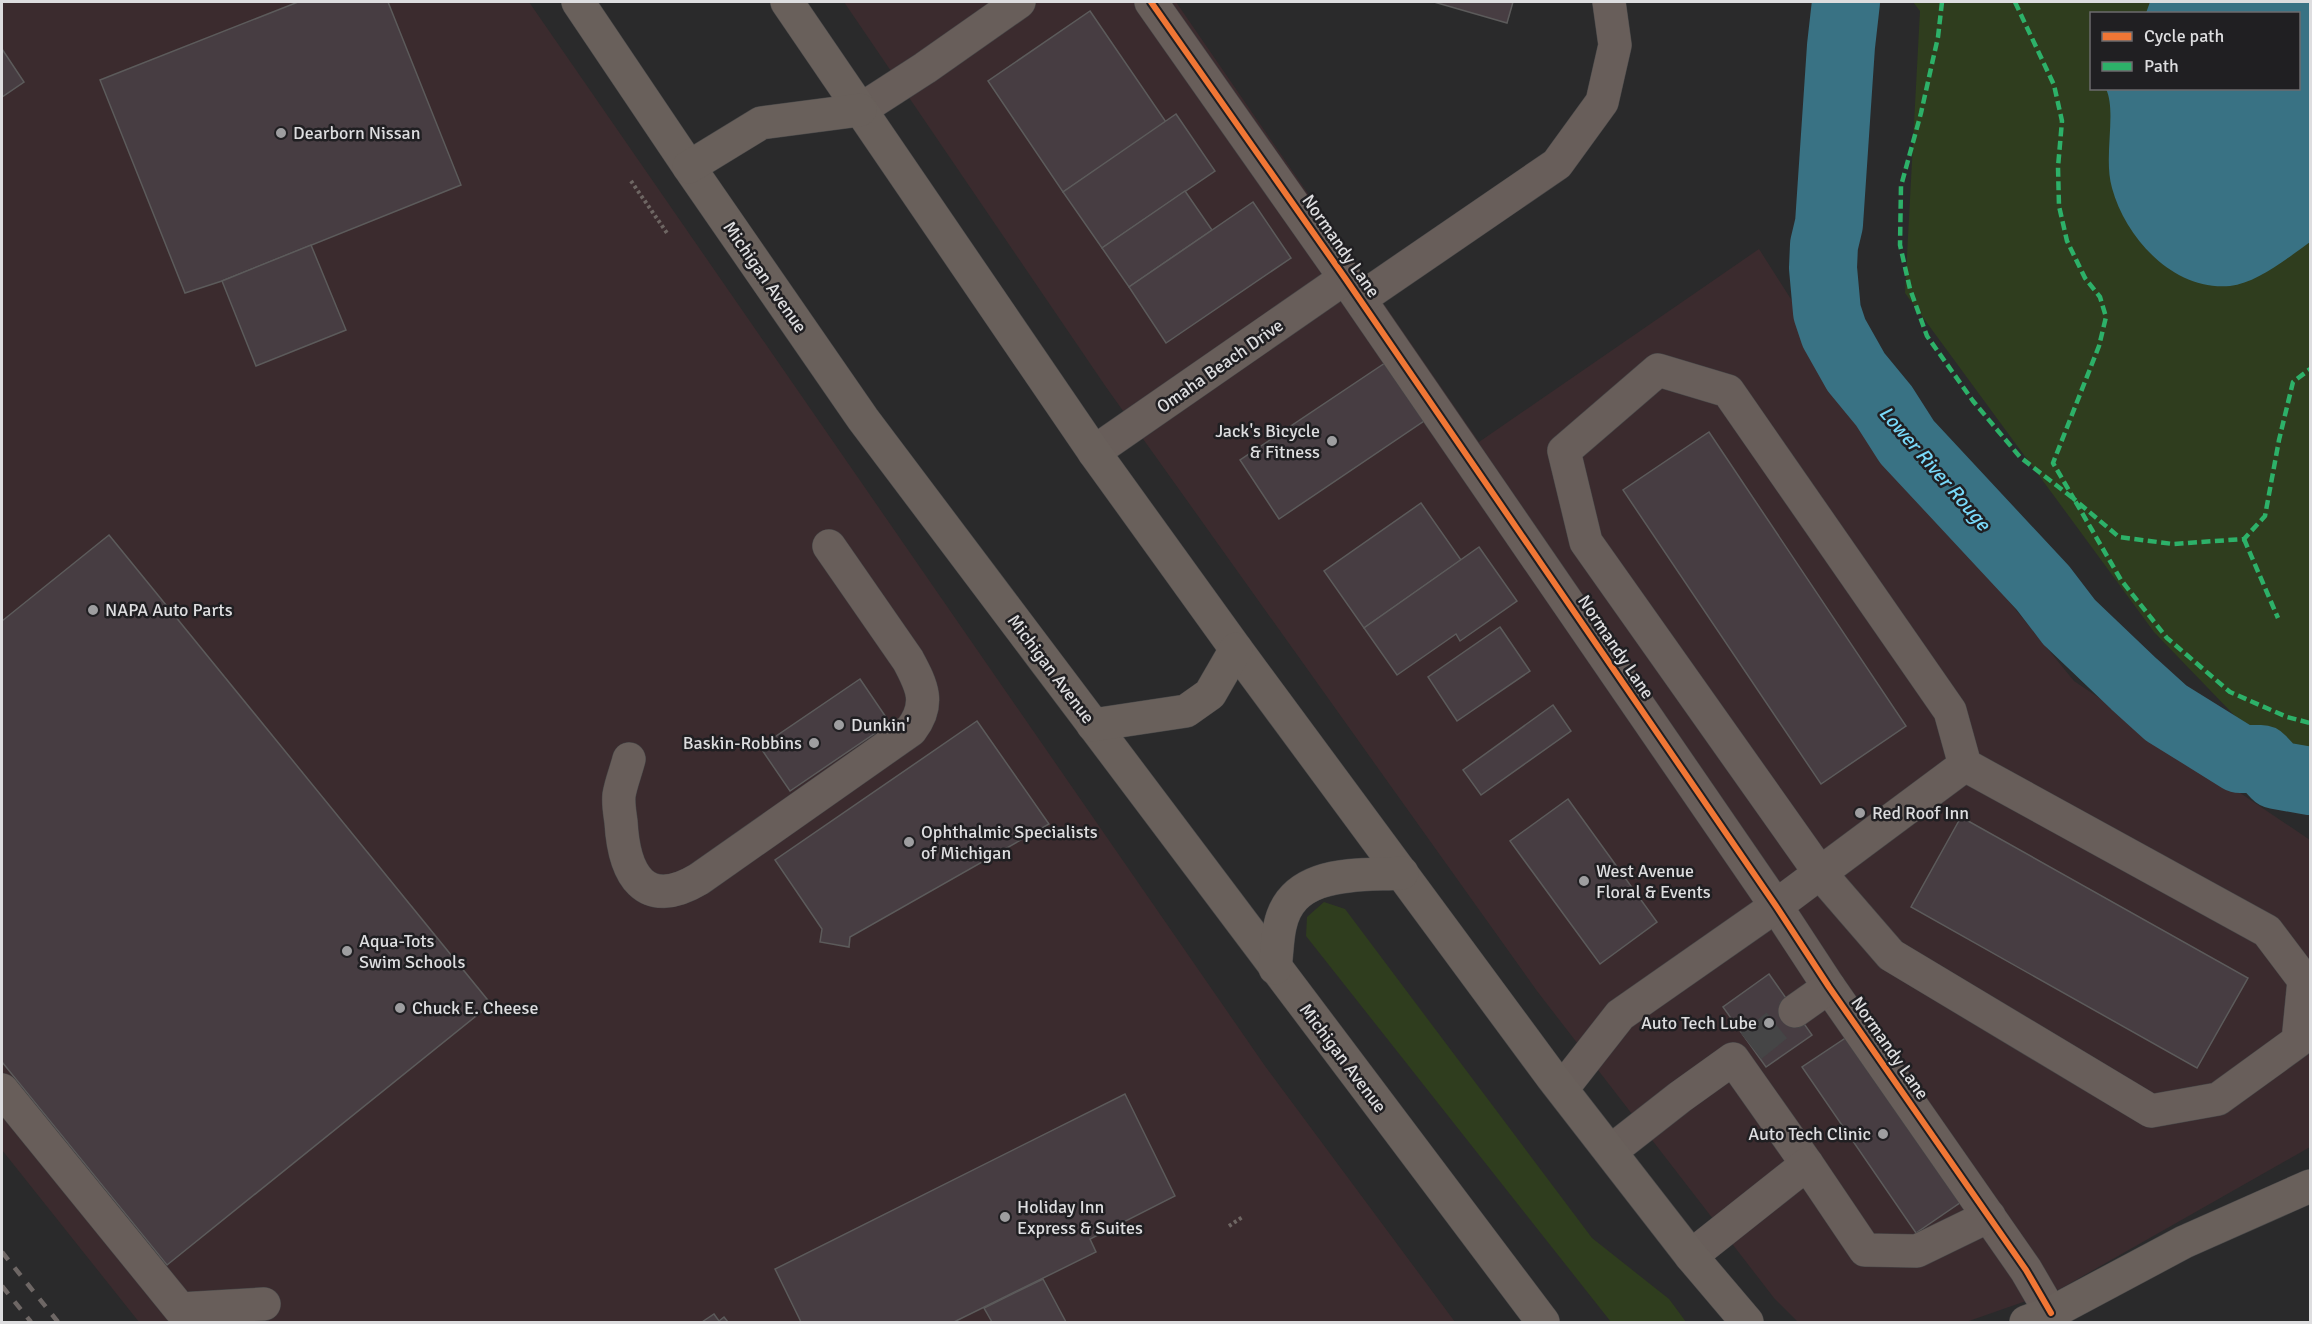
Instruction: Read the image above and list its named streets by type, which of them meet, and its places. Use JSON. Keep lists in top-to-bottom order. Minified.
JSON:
{"streets":{"main road":["Michigan Avenue"],"street":["Normandy Lane","Omaha Beach Drive"]},"crossings":[["Normandy Lane","Omaha Beach Drive"]],"water":["Lower River Rouge"],"places":["Dearborn Nissan","Jack's Bicycle & Fitness","NAPA Auto Parts","Dunkin'","Baskin-Robbins","Red Roof Inn","Ophthalmic Specialists of Michigan","West Avenue Floral & Events","Aqua-Tots Swim Schools","Chuck E. Cheese","Auto Tech Lube","Auto Tech Clinic","Holiday Inn Express & Suites"],"legend":["Cycle path","Path"]}
